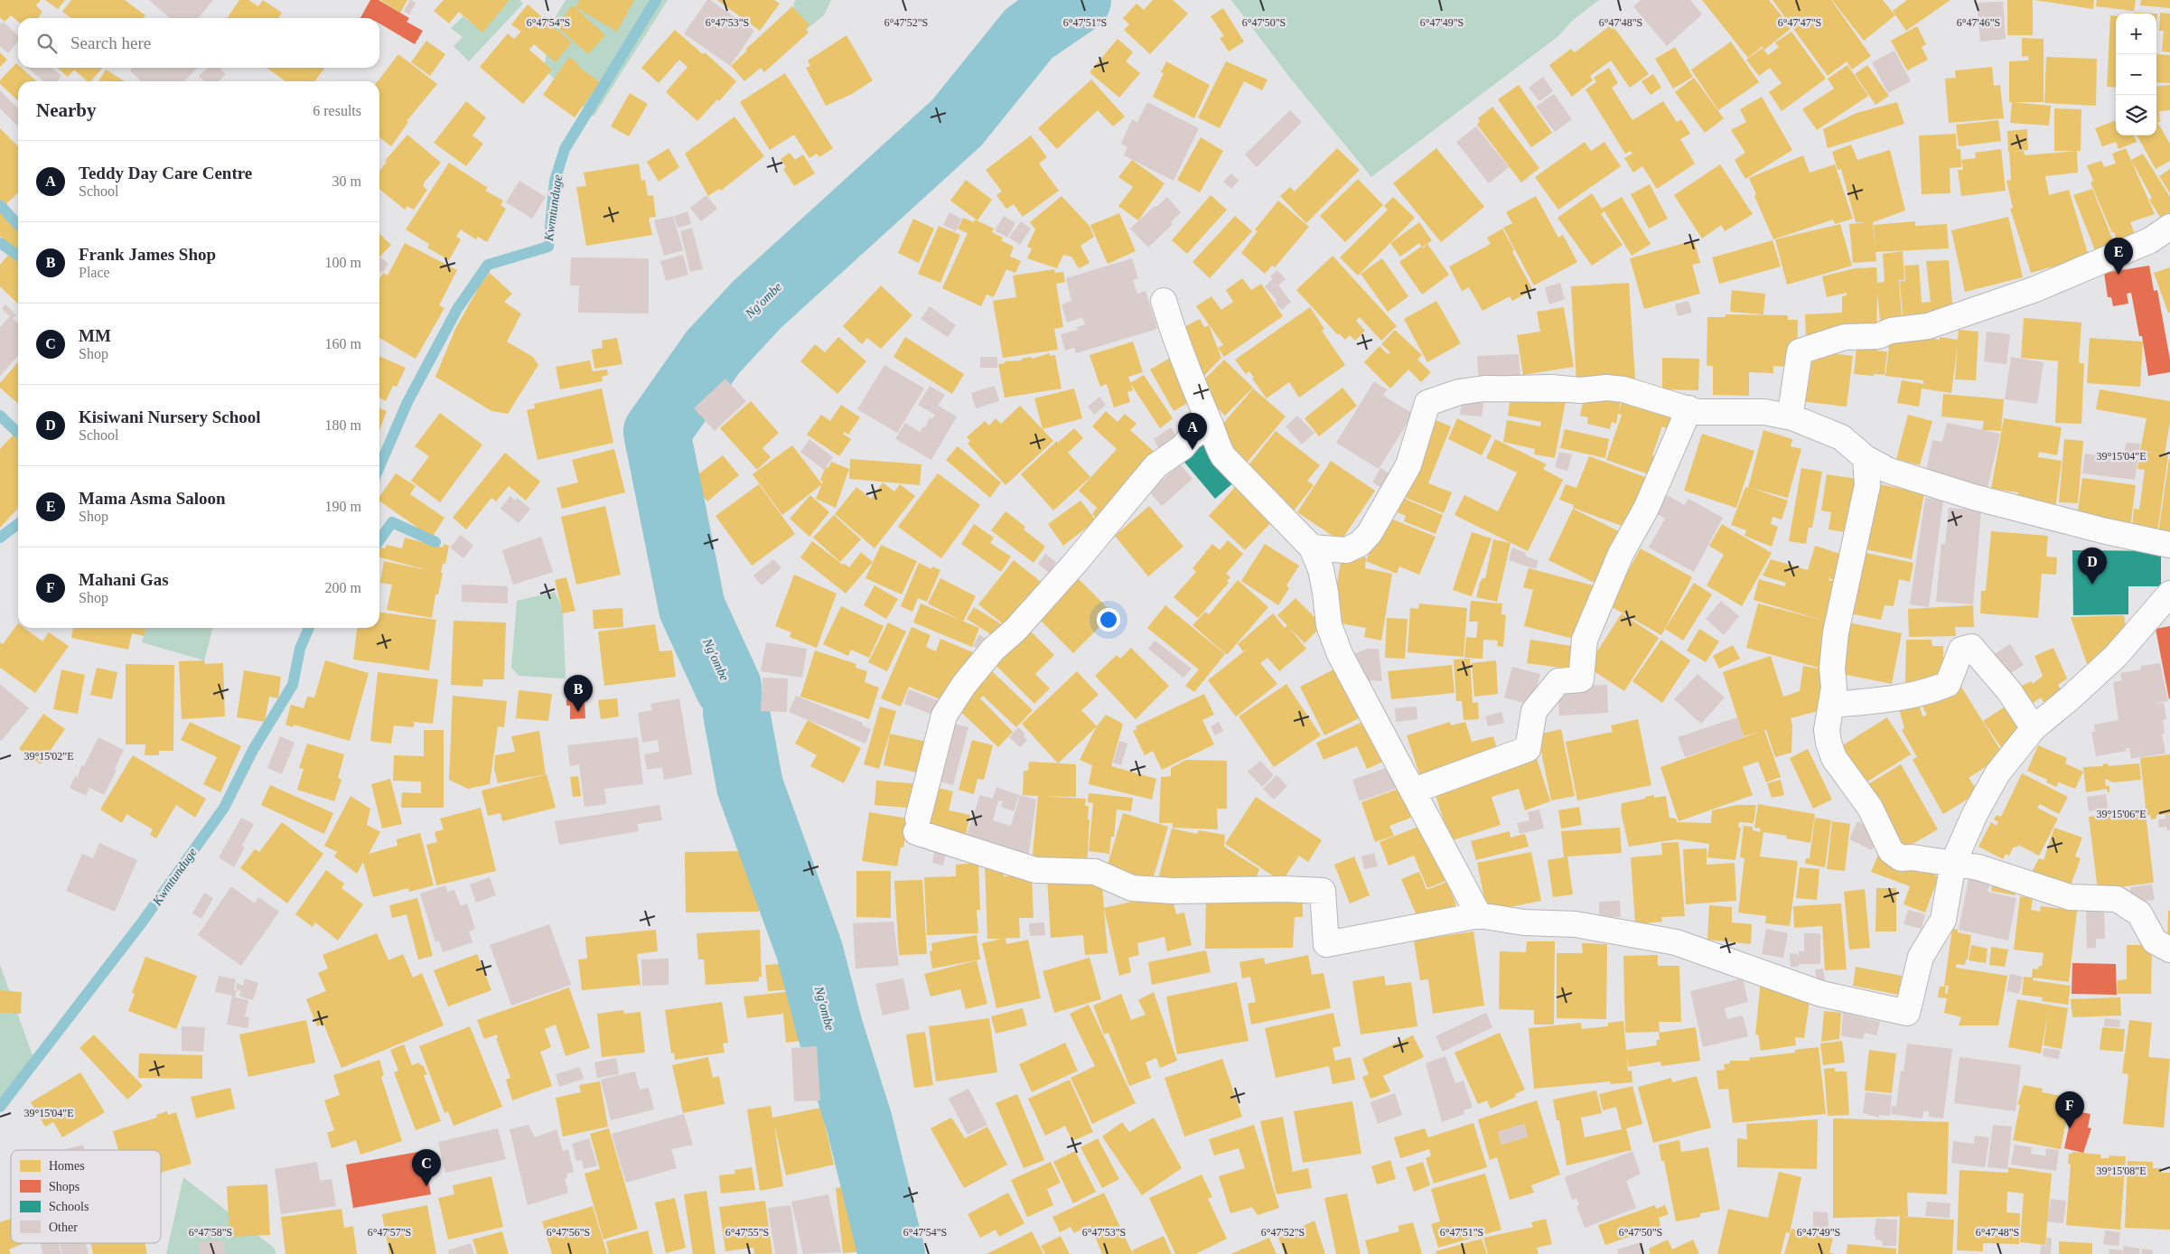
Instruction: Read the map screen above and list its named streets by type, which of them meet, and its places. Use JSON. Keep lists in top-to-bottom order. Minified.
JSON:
{"water":["Kwmtunduge","Ng'ombe"],"legend":["Homes","Shops","Schools","Other"],"page":{"map_buttons":["+","−"],"search":"Search here","heading":["Nearby","6 results"],"list":[{"mark":"A","name":"Teddy Day Care Centre","note":"School","value":"30 m"},{"mark":"B","name":"Frank James Shop","note":"Place","value":"100 m"},{"mark":"C","name":"MM","note":"Shop","value":"160 m"},{"mark":"D","name":"Kisiwani Nursery School","note":"School","value":"180 m"},{"mark":"E","name":"Mama Asma Saloon","note":"Shop","value":"190 m"},{"mark":"F","name":"Mahani Gas","note":"Shop","value":"200 m"}],"pins":["E","A","D","B","F","C"]},"coordinates":["6°47'54\"S","6°47'53\"S","6°47'52\"S","6°47'51\"S","6°47'50\"S","6°47'49\"S","6°47'48\"S","6°47'47\"S","6°47'46\"S","39°15'04\"E","39°15'02\"E","39°15'06\"E","39°15'08\"E","6°47'58\"S","6°47'57\"S","6°47'56\"S","6°47'55\"S"]}
